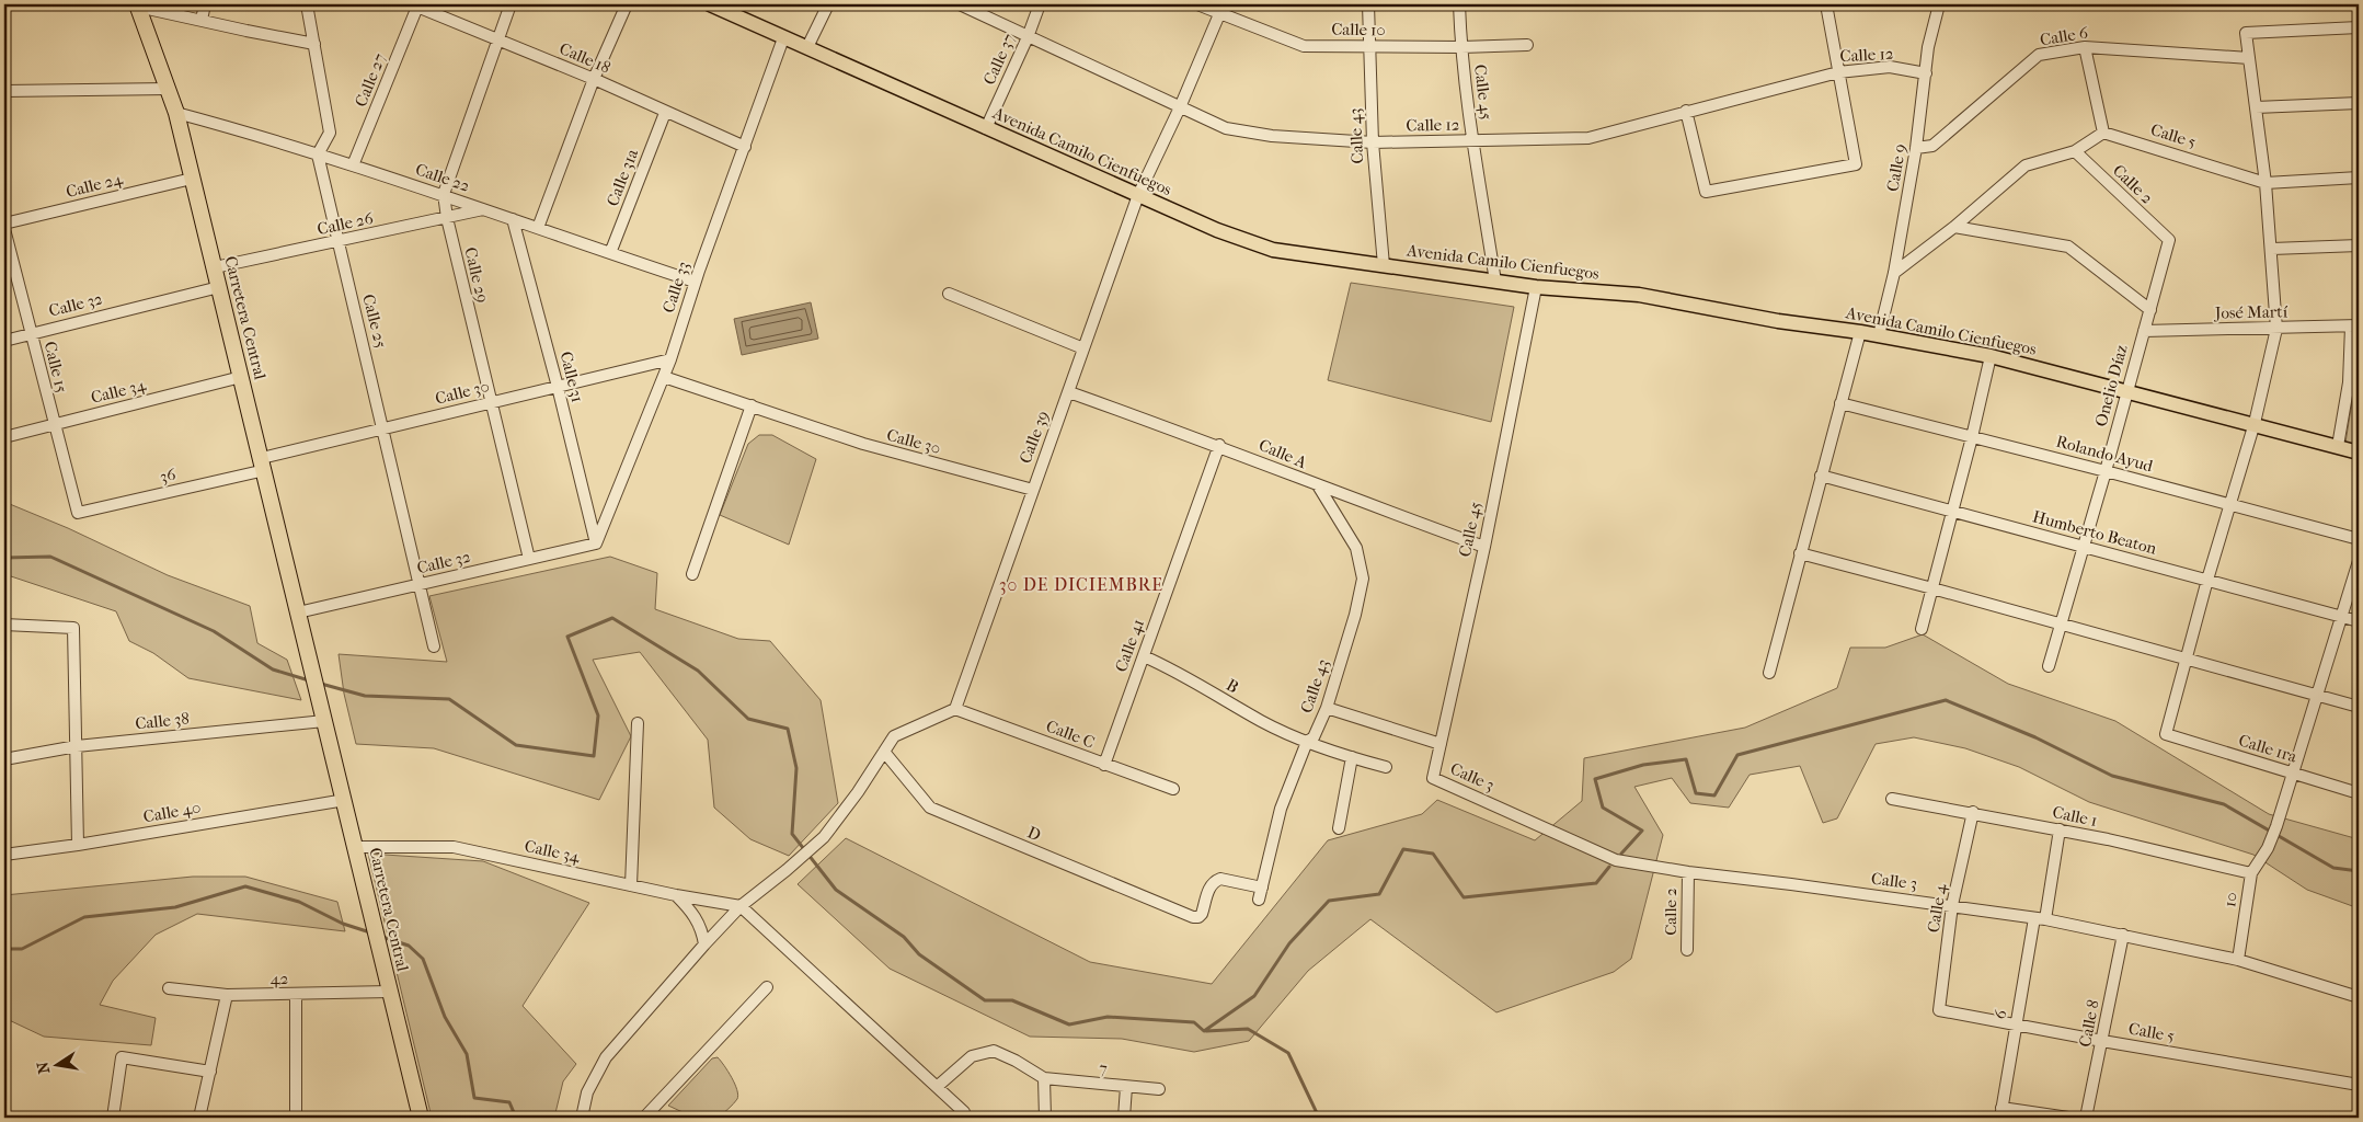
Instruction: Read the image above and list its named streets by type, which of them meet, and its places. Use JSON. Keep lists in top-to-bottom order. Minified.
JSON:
{"streets":{"highway":["Carretera Central"],"main road":["Avenida Camilo Cienfuegos"],"street":["Calle 10","Calle 6","Calle 12","Calle 18","Calle 37","Calle 27","Calle 45","Calle 43","Calle 5","Calle 9","Calle 22","Calle 31a","Calle 2","Calle 24","Calle 26","Calle 29","Calle 33","Calle 32","José Martí","Calle 25","Calle 15","Calle 31","Onelio Díaz","Calle 34","Calle 30","Calle 39","Calle A","Rolando Ayud","36","Humberto Beaton","Calle 41","B","Calle 38","Calle C","Calle 1ra","Calle 3","Calle 40","Calle 1","D","10","Calle 4","42","6","Calle 8","7"]},"crossings":[["Calle 10","Calle 45"],["Calle 10","Calle 43"],["Calle 10","Calle 39"],["Calle 6","Calle 9"],["Calle 12","Calle 37"],["Calle 12","Calle 45"],["Calle 12","Calle 43"],["Calle 12","Calle 9"],["Calle 12","Calle 39"],["Calle 18","Calle 27"],["Calle 18","Calle 31a"],["Calle 18","Calle 29"],["Calle 18","Calle 33"],["Calle 37","Avenida Camilo Cienfuegos"],["Calle 27","Calle 22"],["Calle 45","Avenida Camilo Cienfuegos"],["Calle 45","Calle A"],["Calle 45","Calle 3"],["Calle 43","Avenida Camilo Cienfuegos"],["Calle 43","Calle A"],["Calle 43","B"],["Calle 43","D"],["Calle 5","Calle 4"],["Calle 5","6"],["Calle 5","Calle 8"],["Avenida Camilo Cienfuegos","Calle 9"],["Avenida Camilo Cienfuegos","Calle 33"],["Avenida Camilo Cienfuegos","Onelio Díaz"],["Avenida Camilo Cienfuegos","Calle 39"],["Calle 22","Calle 31a"],["Calle 22","Calle 26"],["Calle 22","Calle 29"],["Calle 22","Calle 33"],["Calle 22","Carretera Central"],["Calle 22","Calle 25"],["Calle 22","Calle 31"],["Calle 2","Onelio Díaz"],["Calle 2","Calle 3"],["Calle 24","Carretera Central"],["Calle 26","Calle 29"],["Calle 26","Carretera Central"],["Calle 26","Calle 25"],["Calle 29","Calle 32"],["Calle 29","Calle 30"],["Calle 33","Calle 32"],["Calle 33","Calle 31"],["Calle 33","Calle 30"],["Calle 32","Carretera Central"],["Calle 32","Calle 25"],["Calle 32","Calle 15"],["Calle 32","Calle 31"],["José Martí","Onelio Díaz"],["Carretera Central","Calle 34"],["Carretera Central","Calle 30"],["Carretera Central","36"],["Carretera Central","Calle 38"],["Carretera Central","Calle 40"],["Carretera Central","42"],["Calle 25","Calle 30"],["Calle 15","Calle 34"],["Calle 15","36"],["Calle 31","Calle 30"],["Onelio Díaz","Rolando Ayud"],["Onelio Díaz","Humberto Beaton"],["Calle 30","Calle 39"],["Calle 30","36"],["Calle 39","Calle A"],["Calle 39","Calle C"],["Calle A","Calle 41"],["Humberto Beaton","10"],["Calle 41","B"],["Calle 41","Calle C"],["Calle 1ra","10"],["Calle 3","10"],["Calle 3","Calle 4"],["Calle 3","6"],["Calle 3","Calle 8"],["Calle 1","10"],["Calle 1","Calle 4"],["Calle 1","6"]],"districts":["30 DE DICIEMBRE"],"north":"left"}
